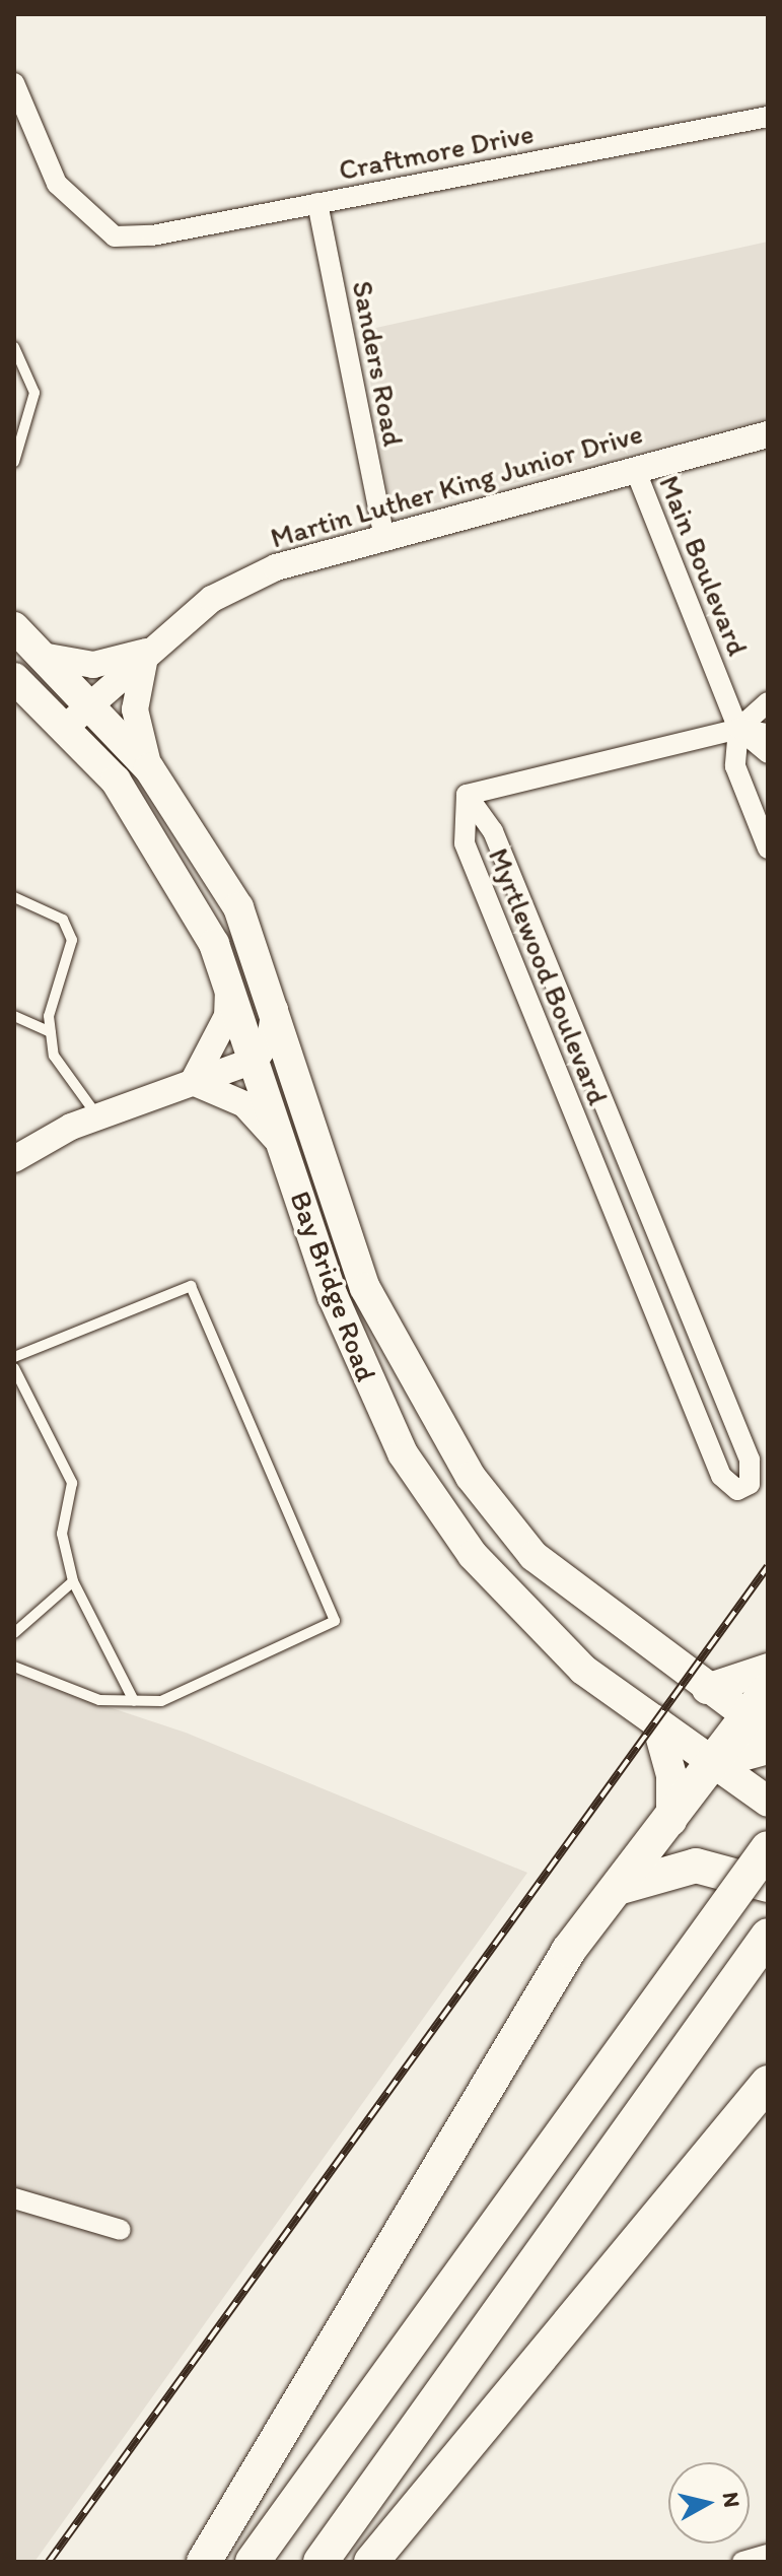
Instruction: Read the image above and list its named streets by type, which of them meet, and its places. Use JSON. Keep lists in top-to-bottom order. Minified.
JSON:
{"streets":{"main road":["Bay Bridge Road"],"street":["Craftmore Drive","Sanders Road","Martin Luther King Junior Drive","Main Boulevard","Myrtlewood Boulevard"]},"crossings":[["Craftmore Drive","Sanders Road"],["Sanders Road","Martin Luther King Junior Drive"],["Martin Luther King Junior Drive","Main Boulevard"],["Martin Luther King Junior Drive","Bay Bridge Road"]],"north":"right"}
